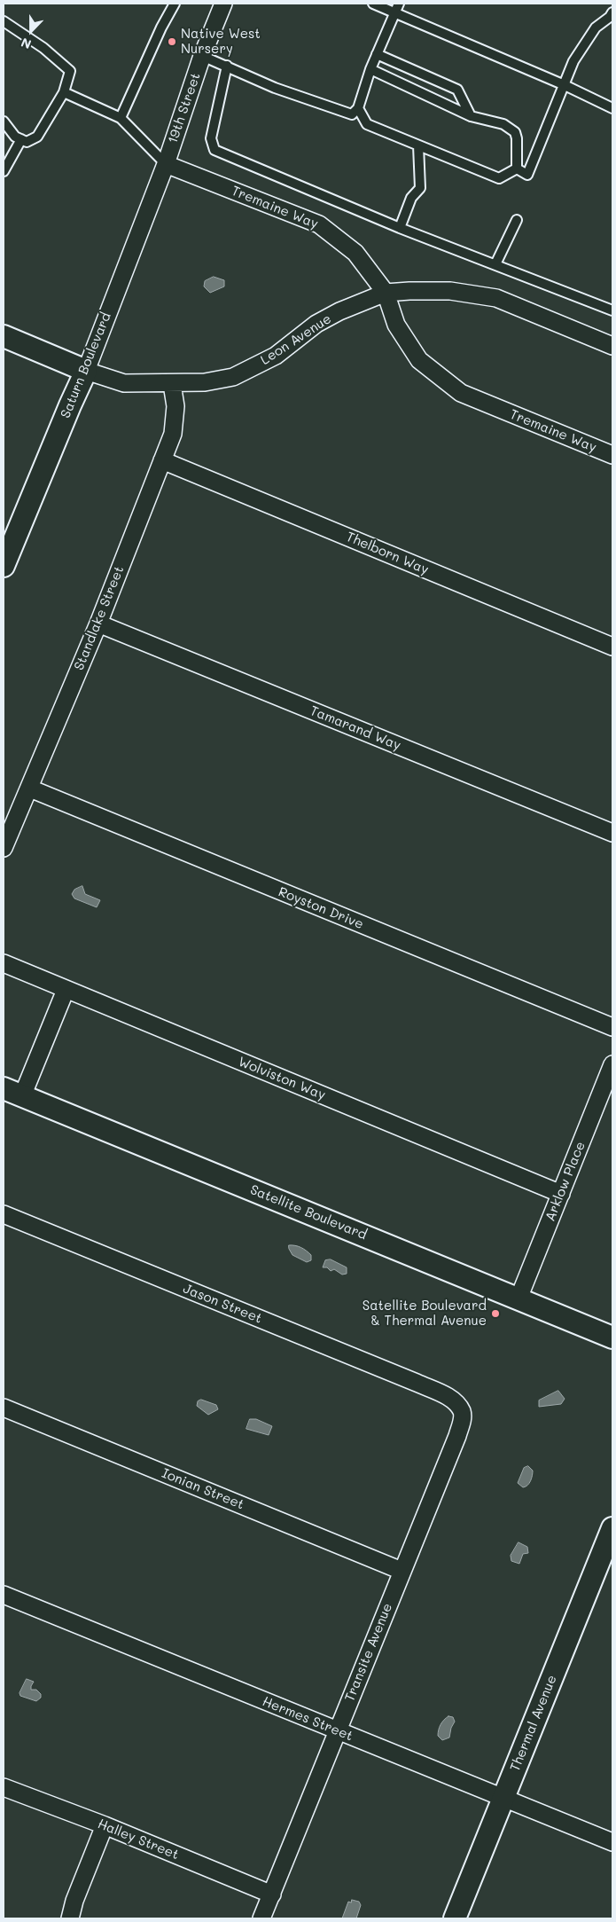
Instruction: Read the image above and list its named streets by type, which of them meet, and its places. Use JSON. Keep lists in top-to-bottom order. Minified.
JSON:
{"streets":{"street":["19th Street","Tremaine Way","Leon Avenue","Saturn Boulevard","Thelborn Way","Standlake Street","Tamarand Way","Royston Drive","Wolviston Way","Arklow Place","Satellite Boulevard","Jason Street","Ionian Street","Transite Avenue","Hermes Street","Thermal Avenue","Halley Street"]},"crossings":[["19th Street","Tremaine Way"],["19th Street","Saturn Boulevard"],["Tremaine Way","Leon Avenue"],["Tremaine Way","Saturn Boulevard"],["Leon Avenue","Saturn Boulevard"],["Leon Avenue","Standlake Street"],["Thelborn Way","Standlake Street"],["Standlake Street","Tamarand Way"],["Standlake Street","Royston Drive"],["Wolviston Way","Arklow Place"],["Arklow Place","Satellite Boulevard"],["Jason Street","Transite Avenue"],["Ionian Street","Transite Avenue"],["Transite Avenue","Hermes Street"],["Transite Avenue","Halley Street"],["Hermes Street","Thermal Avenue"]],"places":["Native West Nursery","Satellite Boulevard & Thermal Avenue"],"north":"bottom"}
